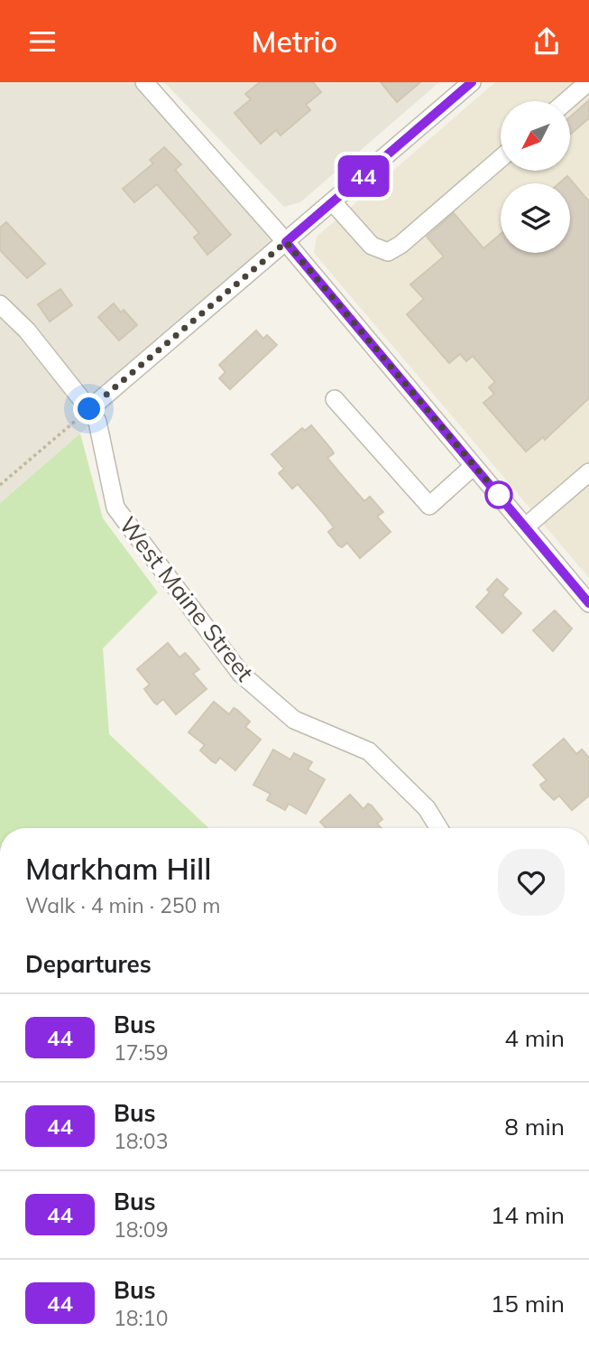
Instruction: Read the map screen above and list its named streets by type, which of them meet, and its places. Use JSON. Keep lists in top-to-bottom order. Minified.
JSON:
{"streets":{"street":["West Maine Street"]},"lines":["bus line 44"],"north":"bottom left","page":{"header":"Metrio","on_map":"44","heading":[["Markham Hill","Walk · 4 min · 250 m"],"Departures"],"list":[{"mark":"44","name":"Bus","note":"17:59","value":"4 min"},{"mark":"44","name":"Bus","note":"18:03","value":"8 min"},{"mark":"44","name":"Bus","note":"18:09","value":"14 min"},{"mark":"44","name":"Bus","note":"18:10","value":"15 min"}]}}
